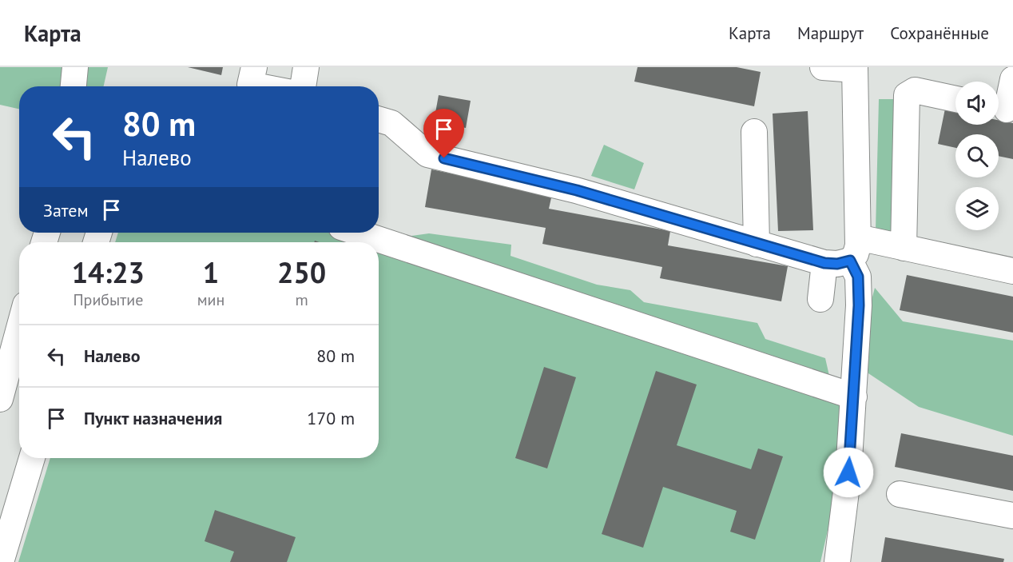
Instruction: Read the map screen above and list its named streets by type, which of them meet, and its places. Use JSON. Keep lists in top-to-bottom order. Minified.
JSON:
{"page":{"header":"Карта","nav":["Карта","Маршрут","Сохранённые"],"turn":["80 m","Налево"],"then":"Затем","eta":["14:23","Прибытие","1","мин","250","m"],"list":[{"name":"Налево","value":"80 m"},{"name":"Пункт назначения","value":"170 m"}]}}
